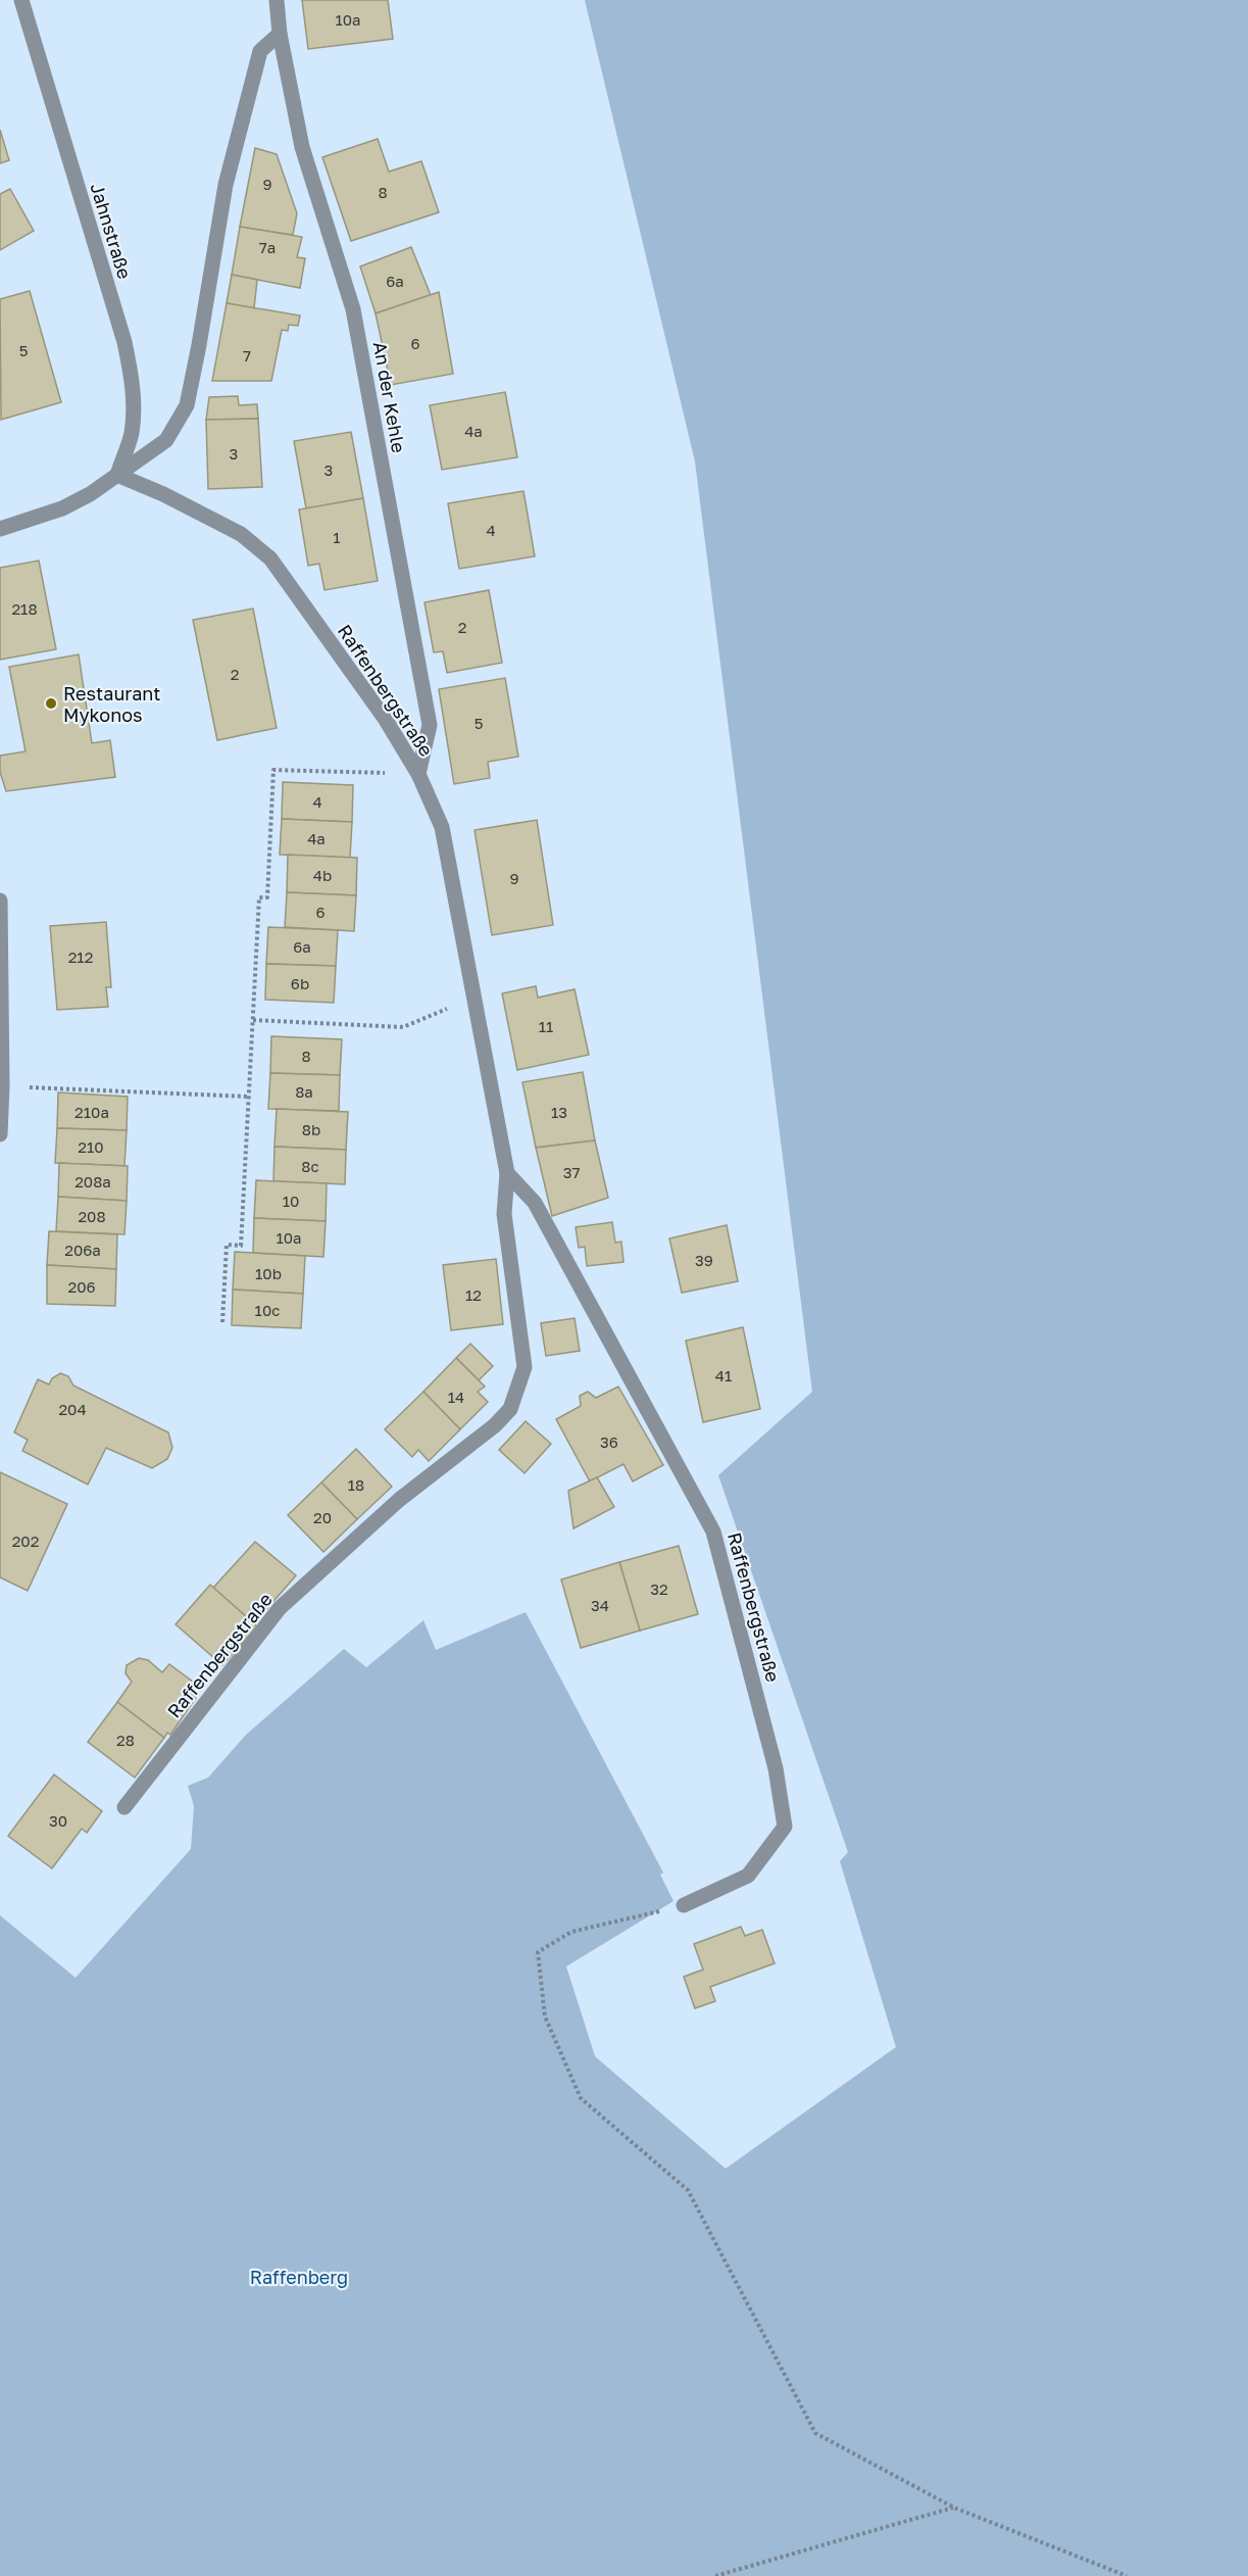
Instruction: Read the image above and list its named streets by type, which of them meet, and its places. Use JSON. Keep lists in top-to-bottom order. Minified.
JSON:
{"streets":{"street":["Jahnstraße","An der Kehle","Raffenbergstraße"]},"crossings":[["Jahnstraße","Raffenbergstraße"],["An der Kehle","Raffenbergstraße"]],"parks":["Raffenberg"],"places":["Restaurant Mykonos"],"house_numbers":["10a","9","8","7a","6a","6","5","7","4a","3","3","4","1","218","2","2","5","4","4a","4b","9","6","6a","212","6b","11","8","8a","210a","13","8b","210","8c","37","208a","10","208","10a","206a","39","10b","206","12","10c","41","14","204","36","18","20","202","32","34","28","30"]}
